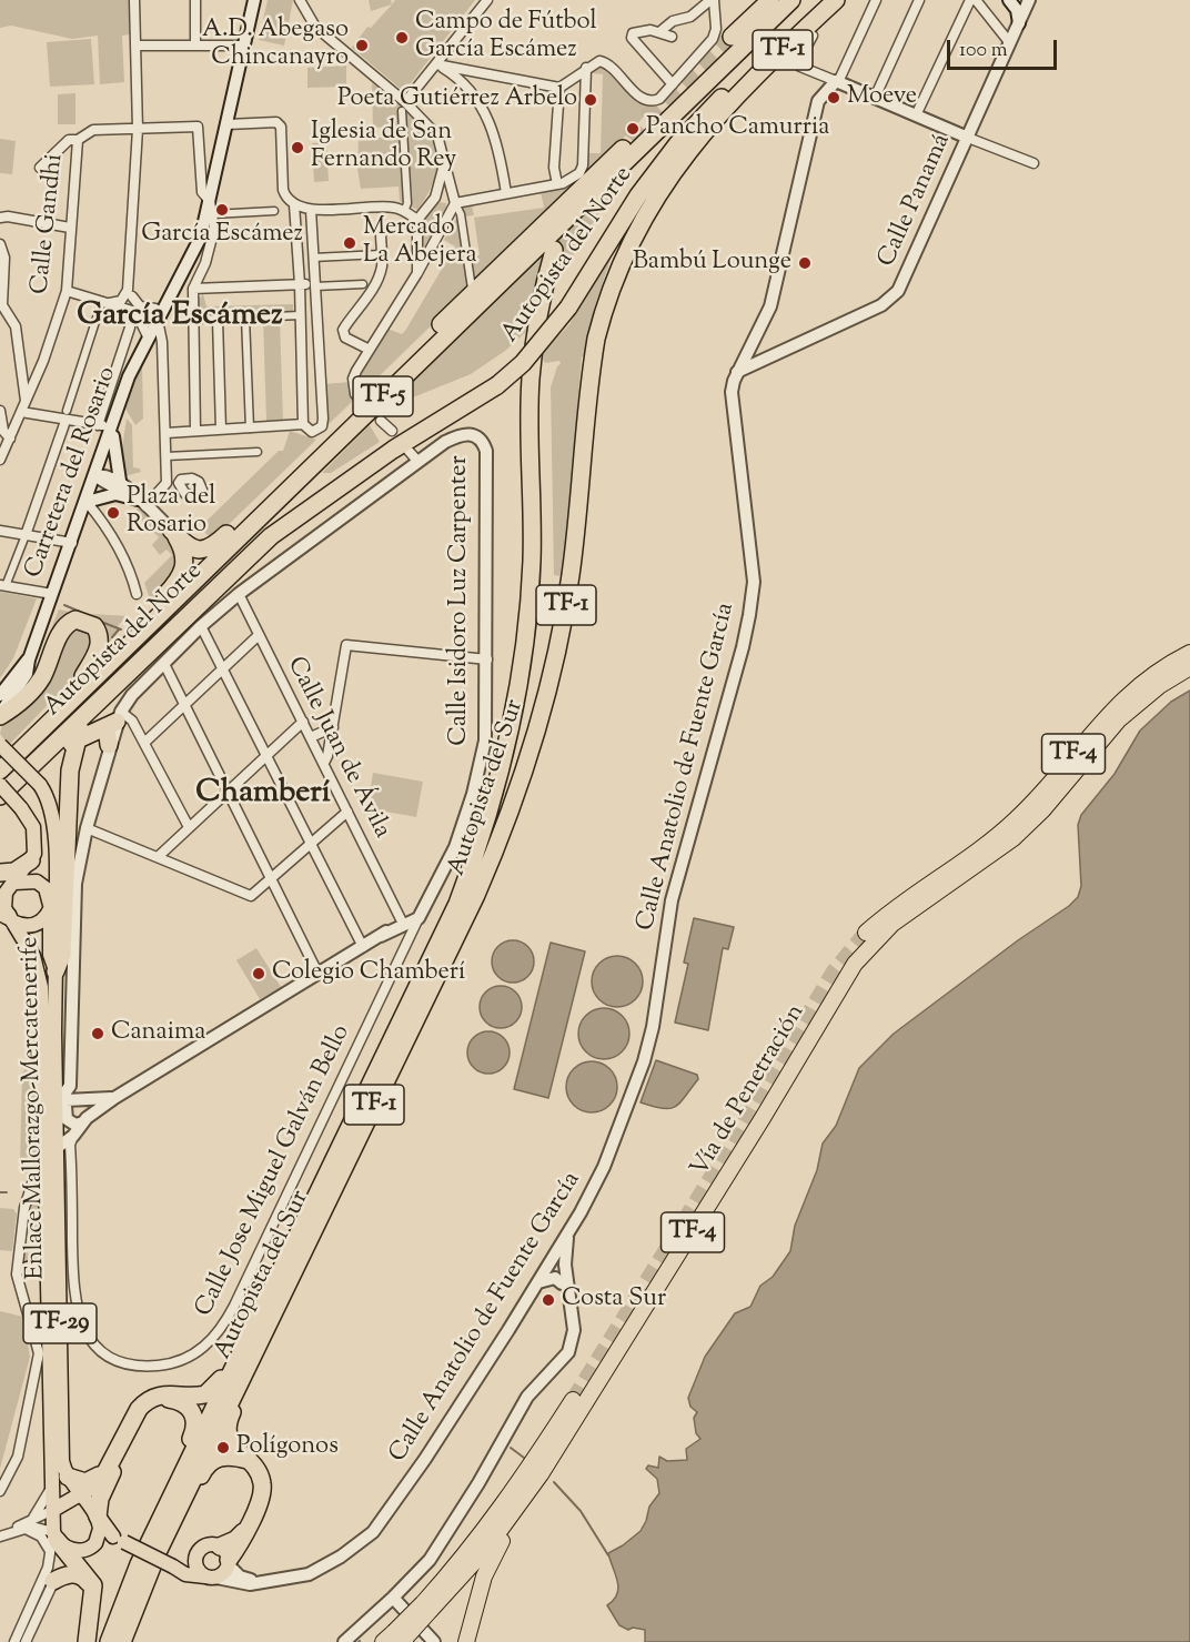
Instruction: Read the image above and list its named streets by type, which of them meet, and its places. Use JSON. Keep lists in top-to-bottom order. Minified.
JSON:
{"streets":{"highway":["TF-1","Autopista del Norte","TF-5","TF-4","Autopista del Sur","Vía de Penetración"],"main road":["Enlace Mallorazgo-Mercatenerife","TF-29"],"street":["Calle Panamá","Calle Gandhi","Carretera del Rosario","Calle Isidoro Luz Carpenter","Calle Juan de Ávila","Calle Anatolio de Fuente García","Calle Jose Miguel Galván Bello"]},"crossings":[["Calle Panamá","Calle Anatolio de Fuente García"],["Calle Isidoro Luz Carpenter","Calle Jose Miguel Galván Bello"],["Enlace Mallorazgo-Mercatenerife","TF-29"]],"districts":["García Escámez","Chamberí"],"places":["Campo de Fútbol García Escámez","A.D. Abegaso Chincanayro","Moeve","Poeta Gutiérrez Arbelo","Pancho Camurria","Iglesia de San Fernando Rey","García Escámez","Mercado La Abejera","Bambú Lounge","Plaza del Rosario","Colegio Chamberí","Canaima","Costa Sur","Polígonos"],"scale_bar":"100 m"}
